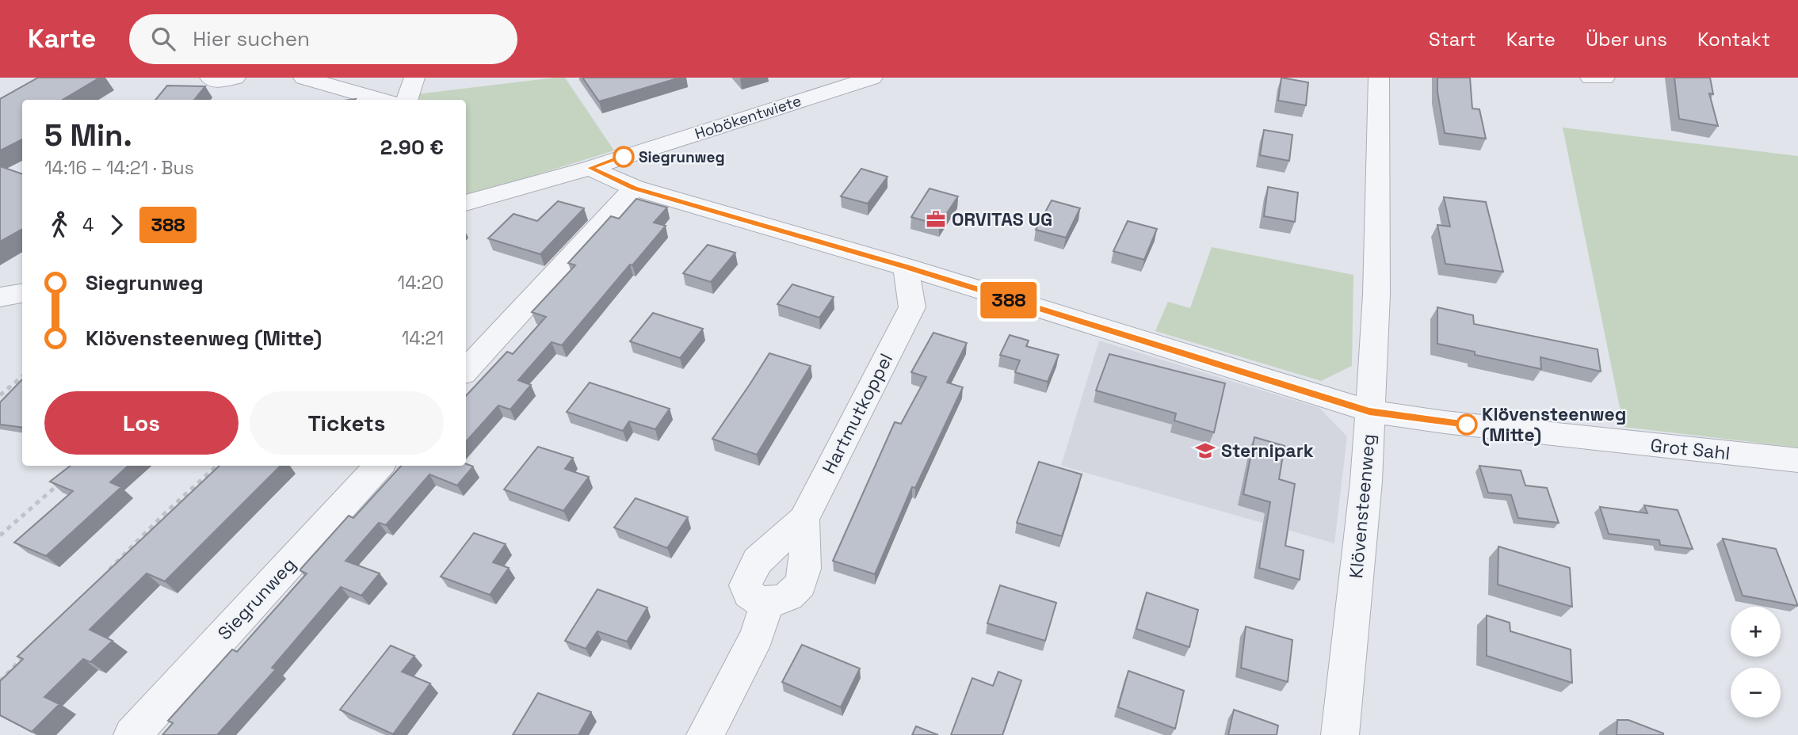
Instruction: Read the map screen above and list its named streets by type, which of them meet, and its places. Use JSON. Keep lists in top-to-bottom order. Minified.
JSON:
{"streets":{"street":["Hobökentwiete","Hartmutkoppel","Grot Sahl","Klövensteenweg","Siegrunweg"]},"crossings":[["Hobökentwiete","Grot Sahl"],["Grot Sahl","Klövensteenweg"]],"places":{"other":["Siegrunweg","Klövensteenweg (Mitte)"],"office":["ORVITAS UG"],"school or university":["Sternipark"]},"lines":["bus line 388"],"page":{"header":"Karte","search":"Hier suchen","nav":["Start","Karte","Über uns","Kontakt"],"on_map":"388","heading":["5 Min.","14:16 – 14:21 · Bus","2.90 €"],"legs":["4","388"],"list":[{"name":"Siegrunweg","value":"14:20"},{"name":"Klövensteenweg (Mitte)","value":"14:21"}],"buttons":["Los","Tickets"],"map_buttons":["+","−"]}}
